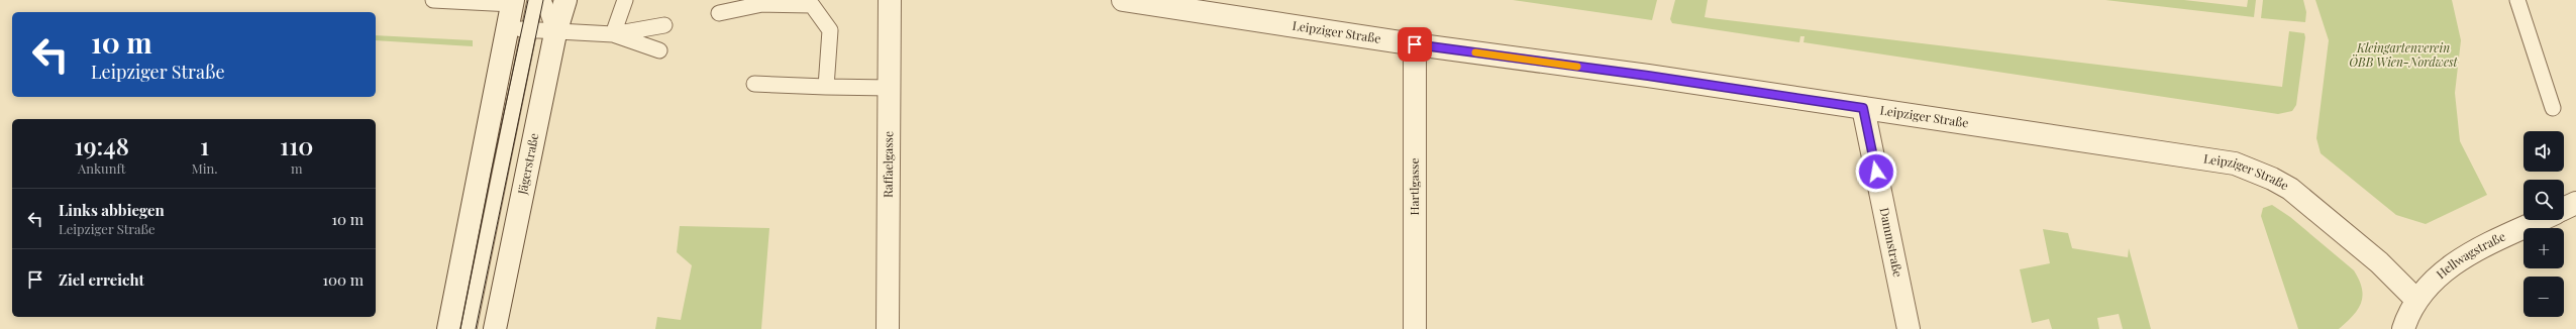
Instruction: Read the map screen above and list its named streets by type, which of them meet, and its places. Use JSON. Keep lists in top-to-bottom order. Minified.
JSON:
{"streets":{"street":["Leipziger Straße","Jägerstraße","Raffaelgasse","Hartlgasse","Dammstraße","Hellwagstraße"]},"crossings":[["Leipziger Straße","Hartlgasse"],["Leipziger Straße","Dammstraße"],["Leipziger Straße","Hellwagstraße"]],"parks":["Kleingartenverein ÖBB Wien-Nordwest"],"page":{"turn":["10 m","Leipziger Straße"],"eta":["19:48","Ankunft","1","Min.","110","m"],"map_buttons":["+","−"],"list":[{"name":"Links abbiegen","note":"Leipziger Straße","value":"10 m"},{"name":"Ziel erreicht","value":"100 m"}]}}
